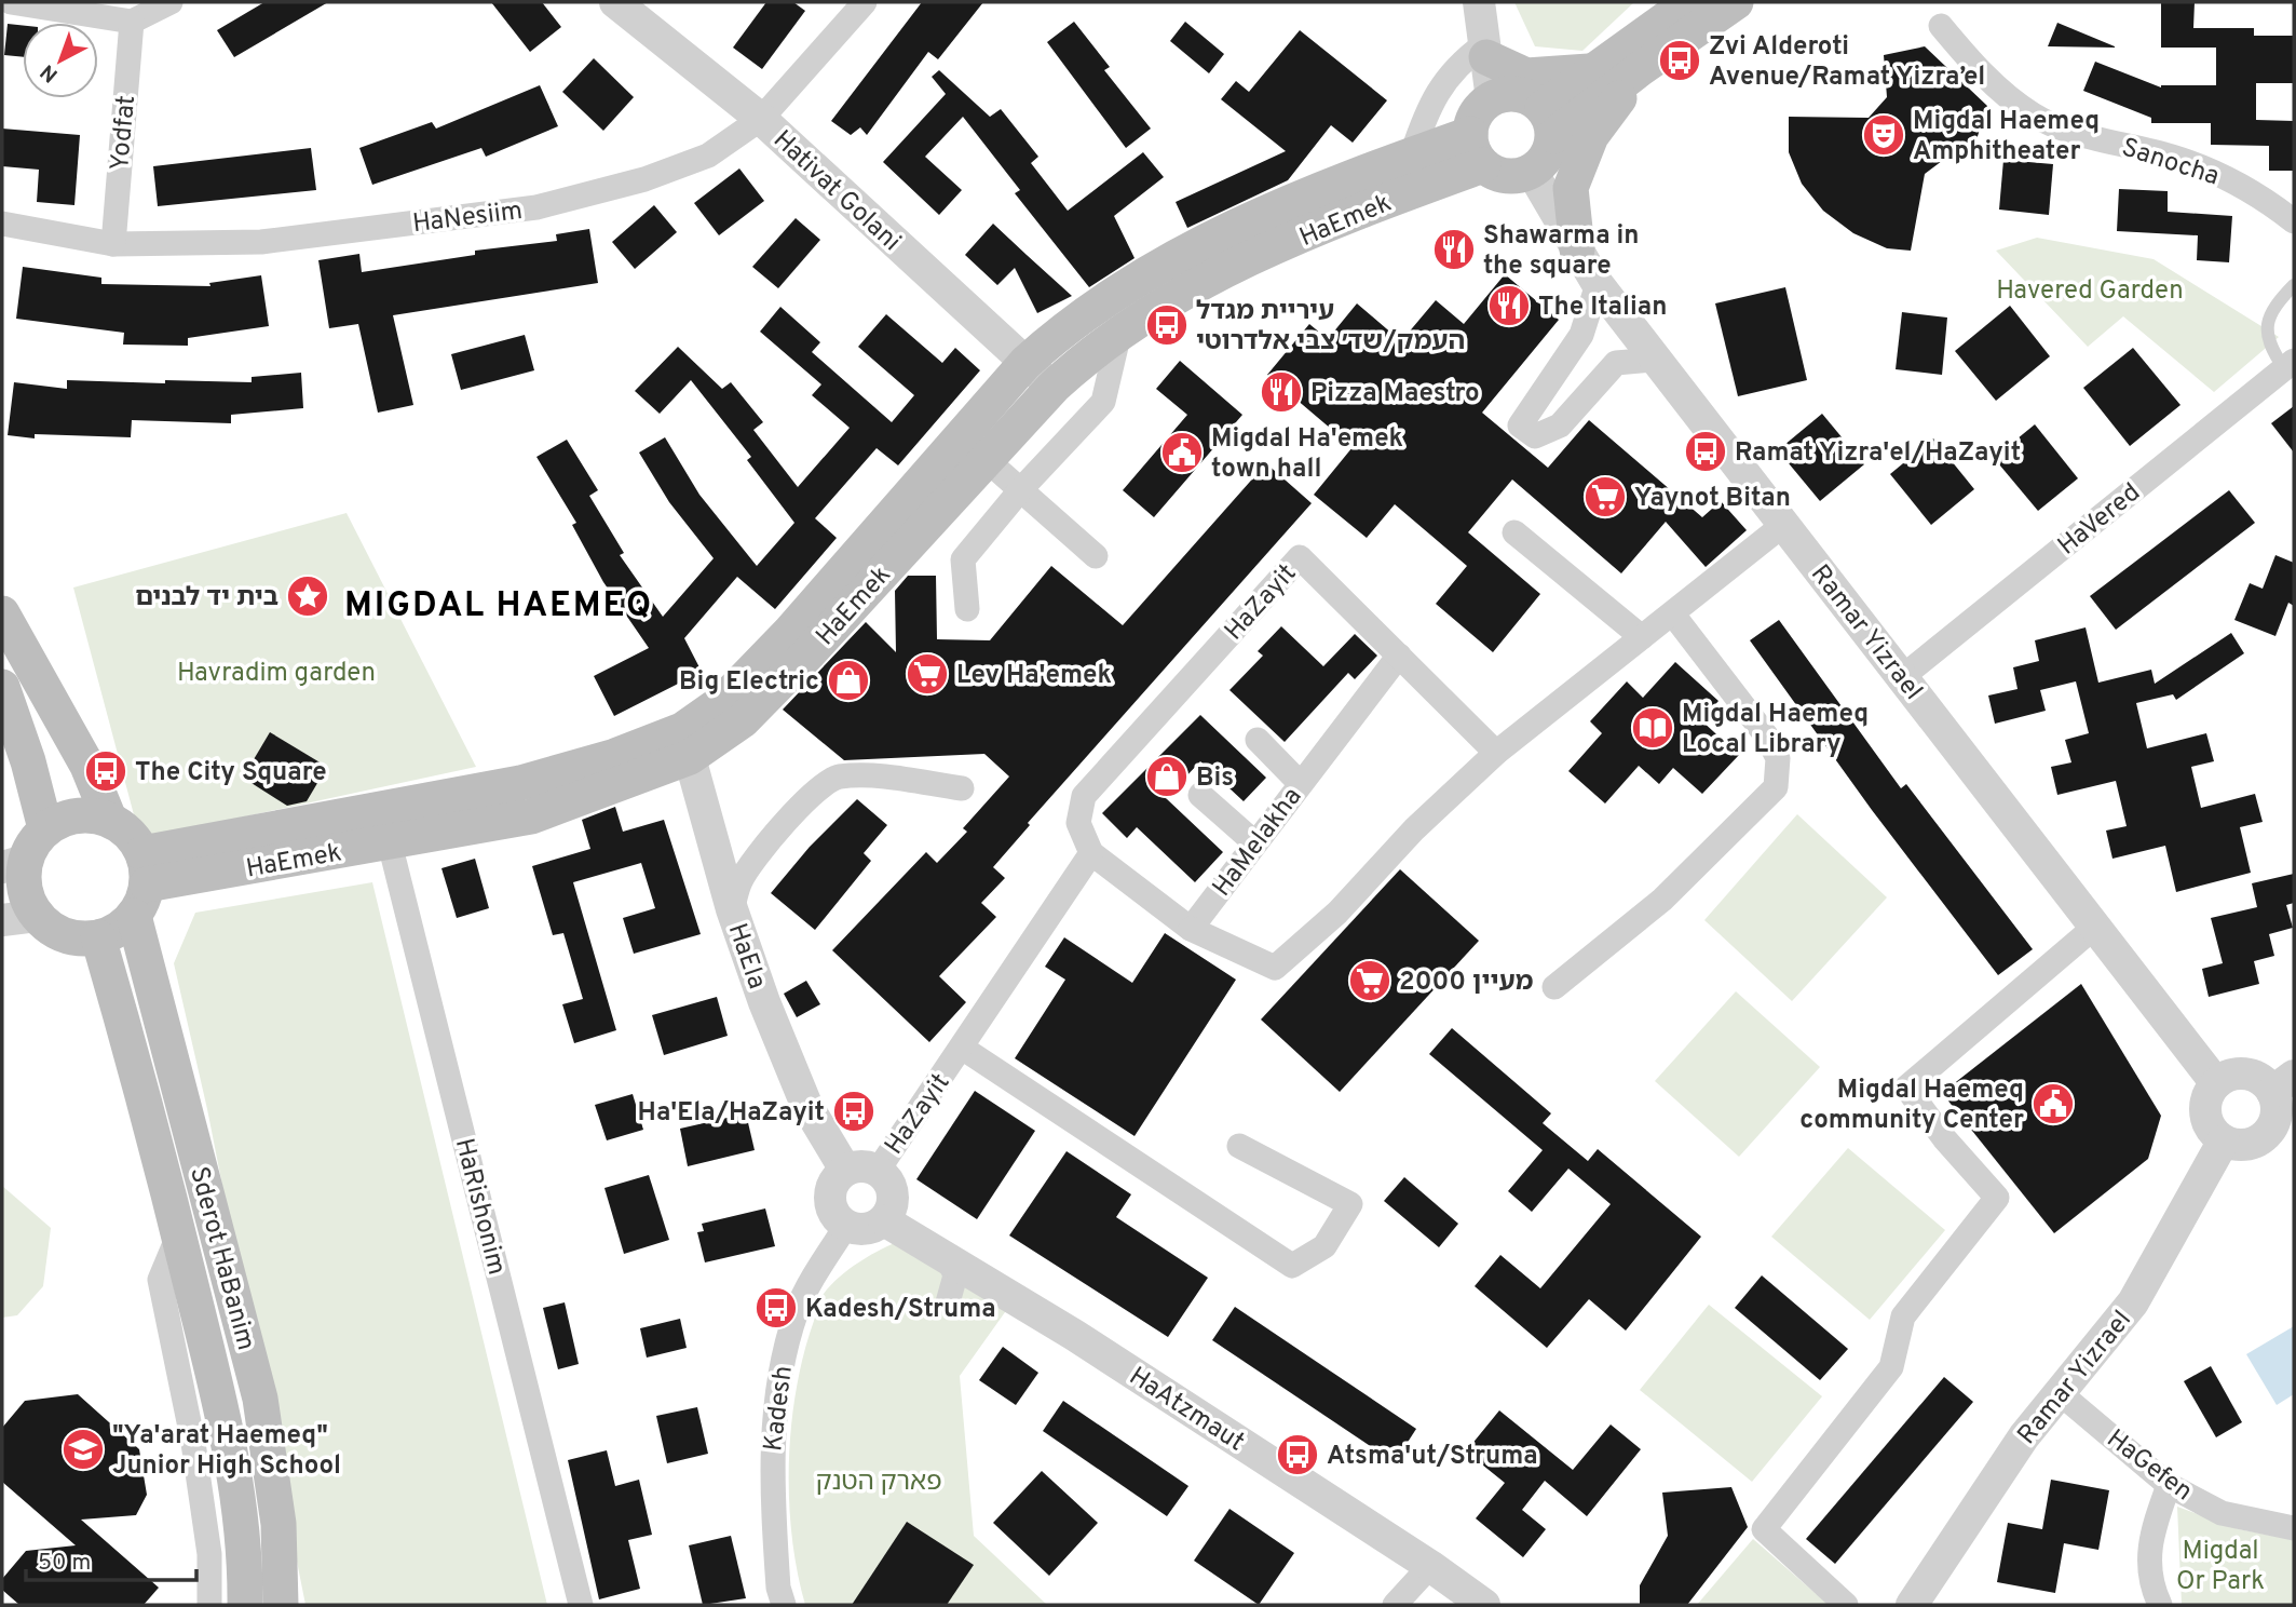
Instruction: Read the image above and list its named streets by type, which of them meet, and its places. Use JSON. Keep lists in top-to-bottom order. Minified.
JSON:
{"streets":{"main road":["HaEmek","Sderot HaBanim"],"street":["Yodfat","Sanocha","Hativat Golani","HaNesiim","HaVered","HaZayit","Ramar Yizrael","HaMelakha","HaEla","HaRishonim","Kadesh","HaAtzmaut","HaGefen"]},"crossings":[["Yodfat","HaNesiim"],["Hativat Golani","HaNesiim"],["Hativat Golani","HaEmek"],["HaEmek","Ramar Yizrael"],["HaEmek","HaEla"],["HaEmek","HaRishonim"],["HaEmek","Sderot HaBanim"],["HaVered","Ramar Yizrael"],["HaZayit","HaMelakha"],["HaZayit","HaEla"],["HaZayit","Kadesh"],["HaZayit","HaAtzmaut"],["Ramar Yizrael","HaGefen"],["HaEla","Kadesh"],["HaEla","HaAtzmaut"],["Kadesh","HaAtzmaut"]],"districts":["MIGDAL HAEMEQ"],"parks":["Havered Garden","Havradim garden","פארק הטנק","Migdal Or Park"],"places":{"bus stop":["Zvi Alderoti Avenue/Ramat Yizra’el","עיריית מגדל העמק/שד׳ צבי אלדרוטי","Ramat Yizra'el/HaZayit","The City Square","Ha'Ela/HaZayit","Kadesh/Struma","Atsma'ut/Struma"],"theatre":["Migdal Haemeq Amphitheater"],"restaurant":["Shawarma in the square","The Italian","Pizza Maestro"],"public building":["Migdal Ha'emek town hall","Migdal Haemeq community Center"],"supermarket":["Yaynot Bitan","Lev Ha'emek","מעיין 2000"],"place":["בית יד לבנים"],"shop":["Big Electric","Bis"],"library":["Migdal Haemeq Local Library"],"school or university":["\"Ya'arat Haemeq\" Junior High School"]},"scale_bar":"50 m","north":"bottom left"}
